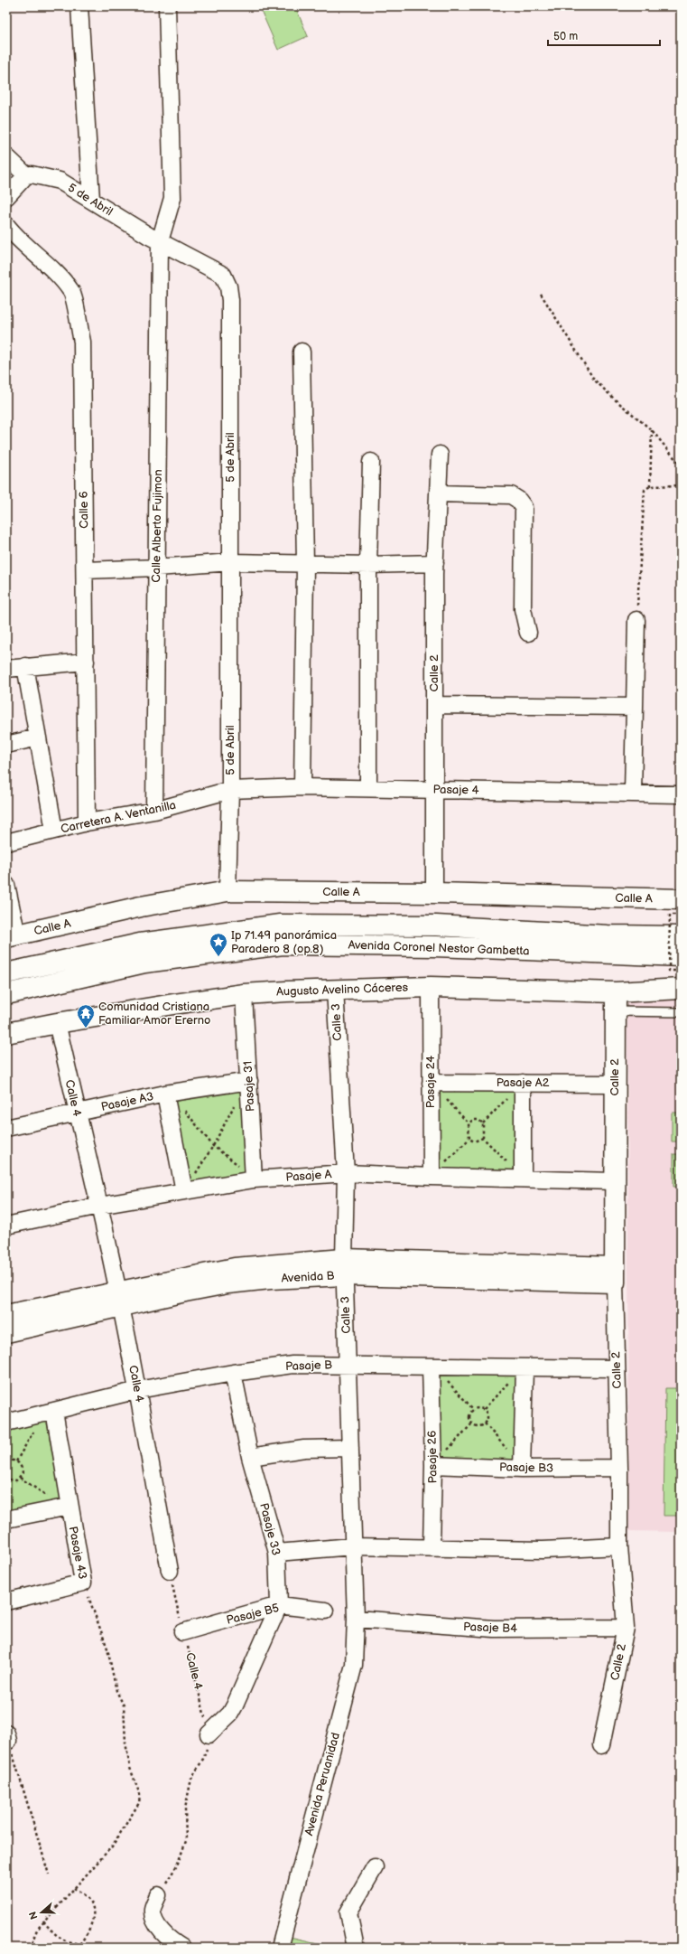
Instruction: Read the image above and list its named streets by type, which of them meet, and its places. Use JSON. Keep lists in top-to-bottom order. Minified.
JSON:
{"streets":{"main road":["Calle 2","Calle A","Avenida Coronel Nestor Gambetta","Augusto Avelino Cáceres","Avenida B"],"street":["5 de Abril","Calle 6","Calle Alberto Fujimon","Pasaje 4","Carretera A. Ventanilla","Calle 3","Pasaje 24","Pasaje A2","Pasaje 31","Calle 4","Pasaje A3","Pasaje A","Pasaje B","Pasaje 26","Pasaje B3","Pasaje 33","Pasaje 43","Pasaje B5","Pasaje B4","Avenida Peruanidad"]},"crossings":[["5 de Abril","Calle Alberto Fujimon"],["5 de Abril","Pasaje 4"],["5 de Abril","Carretera A. Ventanilla"],["5 de Abril","Calle A"],["Calle 6","Carretera A. Ventanilla"],["Calle Alberto Fujimon","Carretera A. Ventanilla"],["Calle 2","Pasaje 4"],["Calle 2","Calle A"],["Calle 2","Augusto Avelino Cáceres"],["Calle 2","Pasaje A2"],["Calle 2","Pasaje A"],["Calle 2","Avenida B"],["Calle 2","Pasaje B"],["Calle 2","Pasaje B3"],["Calle 2","Pasaje B4"],["Pasaje 4","Carretera A. Ventanilla"],["Augusto Avelino Cáceres","Calle 3"],["Augusto Avelino Cáceres","Pasaje 24"],["Augusto Avelino Cáceres","Pasaje 31"],["Augusto Avelino Cáceres","Calle 4"],["Calle 3","Pasaje A"],["Calle 3","Avenida B"],["Calle 3","Pasaje B"],["Calle 3","Pasaje B4"],["Calle 3","Avenida Peruanidad"],["Pasaje 24","Pasaje A2"],["Pasaje 24","Pasaje A"],["Pasaje 31","Pasaje A3"],["Pasaje 31","Pasaje A"],["Calle 4","Pasaje A3"],["Calle 4","Pasaje A"],["Calle 4","Avenida B"],["Calle 4","Pasaje B"],["Calle 4","Pasaje 33"],["Calle 4","Pasaje B5"],["Pasaje B","Pasaje 26"],["Pasaje B","Pasaje 33"],["Pasaje B","Pasaje 43"],["Pasaje 26","Pasaje B3"],["Pasaje 33","Pasaje B5"],["Pasaje B4","Avenida Peruanidad"]],"places":{"place":["Ip 71.49 panorámica Paradero 8 (op.8)"],"temple":["Comunidad Cristiana Familiar Amor Ererno"]},"scale_bar":"50 m","north":"left"}
